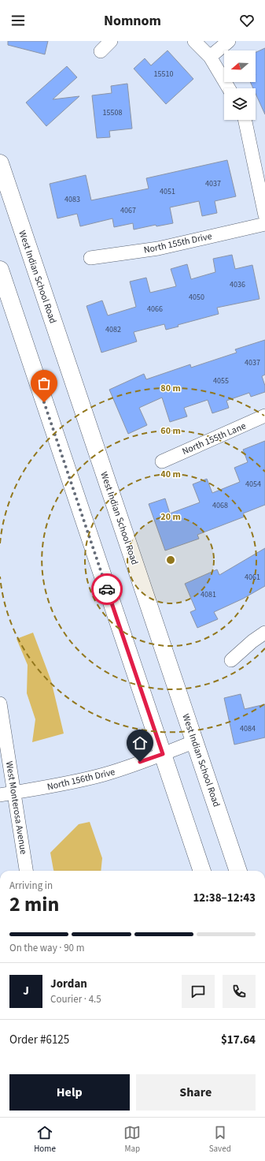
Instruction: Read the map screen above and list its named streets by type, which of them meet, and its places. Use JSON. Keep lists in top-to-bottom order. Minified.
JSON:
{"streets":{"main road":["West Indian School Road"],"street":["North 155th Drive","North 155th Lane","North 156th Drive","West Monterosa Avenue"]},"crossings":[["West Indian School Road","North 156th Drive"],["North 156th Drive","West Monterosa Avenue"]],"house_numbers":["15510","15508","4037","4051","4083","4067","4036","4050","4066","4082","4037","4055","4054","4068","4061","4081","4084"],"north":"left","page":{"header":"Nomnom","heading":["2 min","Arriving in","12:38–12:43"],"panel":["Jordan","Courier · 4.5","Order #6125","$17.64"],"bar":"On the way · 90 m","round":"J","buttons":["Help","Share"],"tabs":["Home","Map","Saved"]},"rings":["80 m","60 m","40 m","20 m"]}
